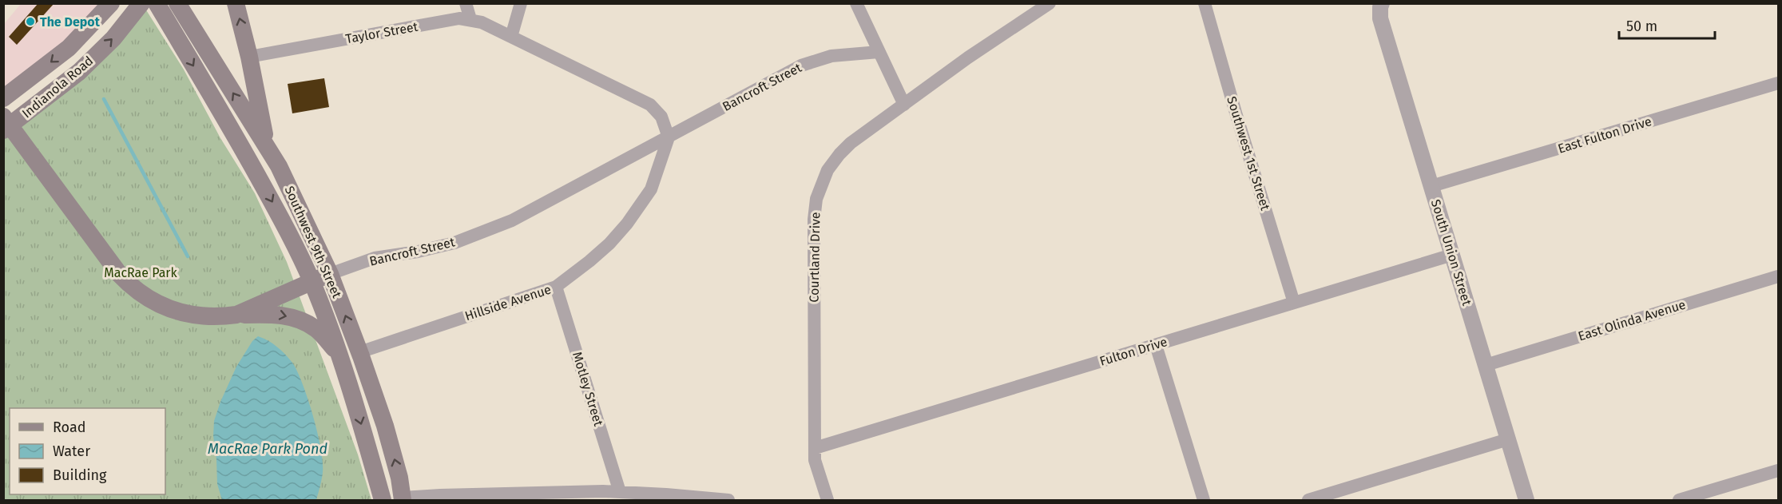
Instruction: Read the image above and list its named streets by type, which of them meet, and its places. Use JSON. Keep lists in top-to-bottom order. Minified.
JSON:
{"streets":{"main road":["Indianola Road","Bancroft Street","Southwest 9th Street"],"street":["Taylor Street","East Fulton Drive","Southwest 1st Street","South Union Street","Courtland Drive","Hillside Avenue","East Olinda Avenue","Fulton Drive","Motley Street"]},"crossings":[["Taylor Street","Bancroft Street"],["Taylor Street","Hillside Avenue"],["Indianola Road","Bancroft Street"],["Bancroft Street","Southwest 9th Street"],["Bancroft Street","Hillside Avenue"],["East Fulton Drive","South Union Street"],["Southwest 1st Street","Fulton Drive"],["Southwest 9th Street","Hillside Avenue"],["South Union Street","East Olinda Avenue"],["South Union Street","Fulton Drive"],["Courtland Drive","Fulton Drive"],["Hillside Avenue","Motley Street"]],"water":["MacRae Park Pond"],"parks":["MacRae Park"],"places":["The Depot"],"legend":["Road","Water","Building"],"scale_bar":"50 m"}
